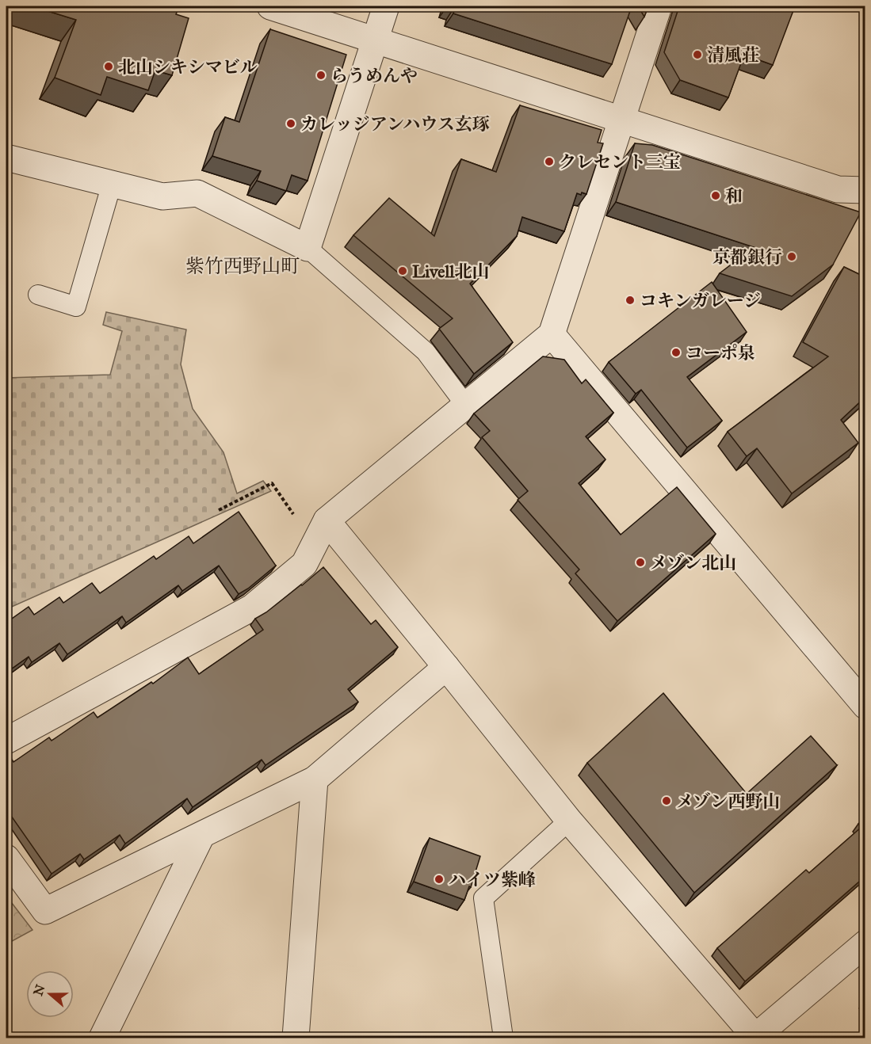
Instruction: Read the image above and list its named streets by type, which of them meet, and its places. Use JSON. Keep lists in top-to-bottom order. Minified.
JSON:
{"districts":["紫竹西野山町"],"places":["清風荘","北山シキシマビル","らうめんや","カレッジアンハウス玄琢","クレセント三宝","和","京都銀行","Livell北山","コキンガレージ","コーポ泉","メゾン北山","メゾン西野山","ハイツ紫峰"],"north":"left"}
